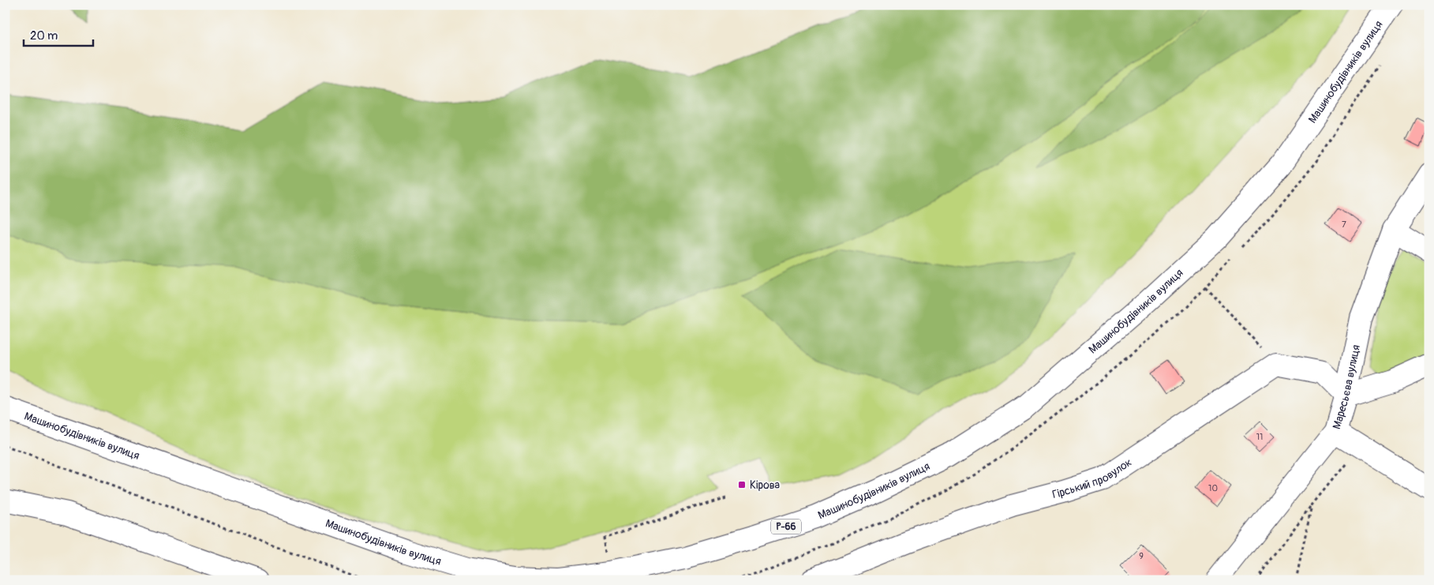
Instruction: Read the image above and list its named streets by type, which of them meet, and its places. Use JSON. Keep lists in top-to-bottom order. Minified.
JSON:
{"streets":{"main road":["Машинобудівників вулиця","Маресьєва вулиця","Гірський провулок","Р-66"]},"places":{"transit":["Кірова"]},"house_numbers":["7","11","10","9"],"scale_bar":"20 m"}
